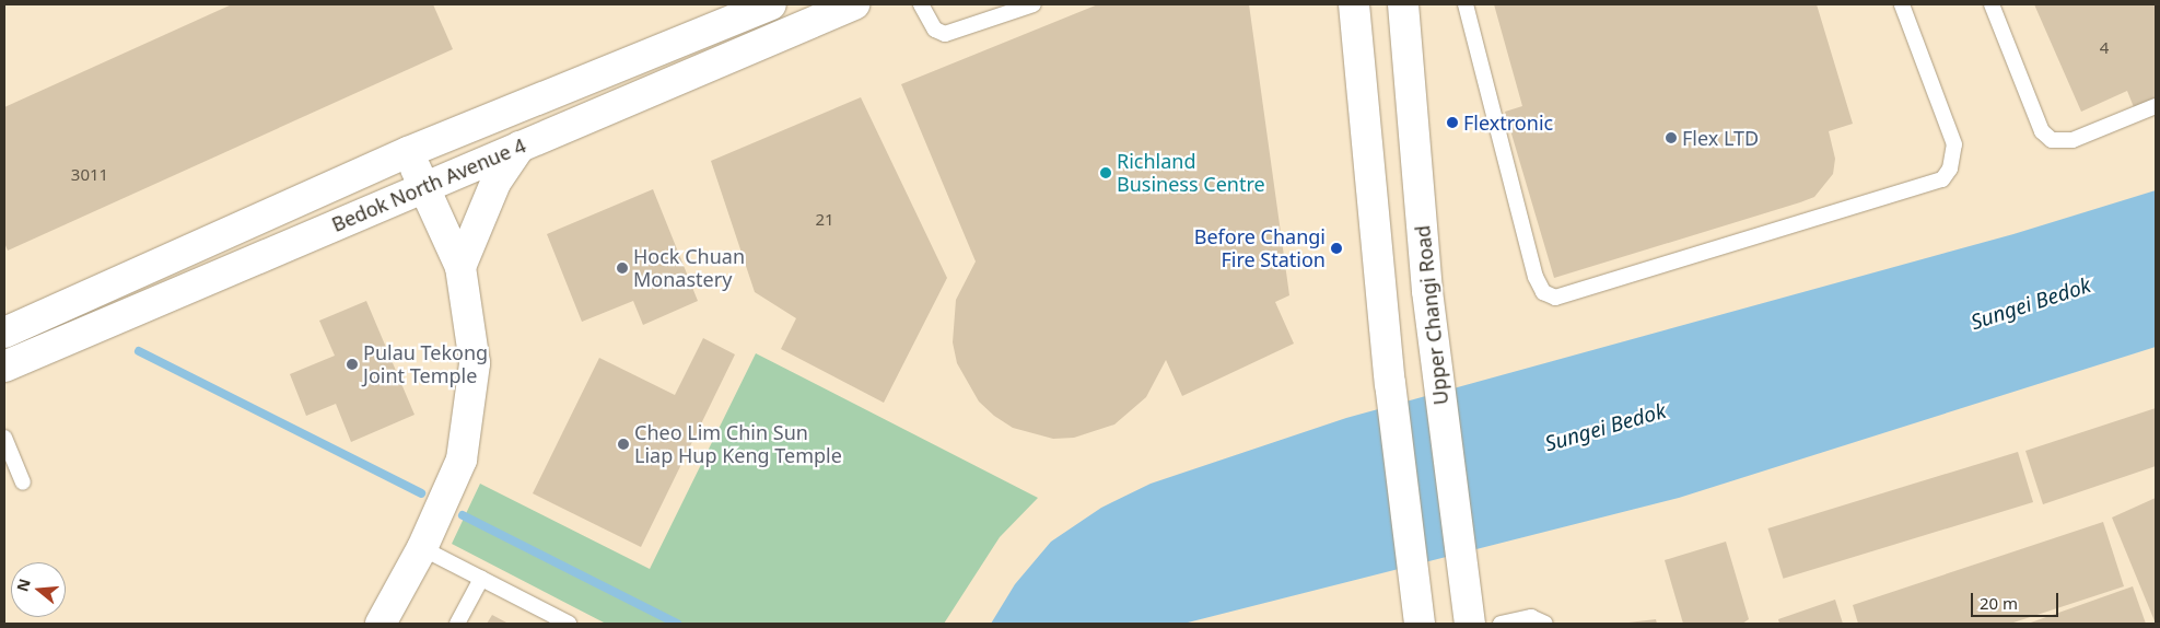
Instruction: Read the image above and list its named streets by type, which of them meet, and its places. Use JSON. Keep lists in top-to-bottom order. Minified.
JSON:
{"streets":{"street":["Bedok North Avenue 4","Upper Changi Road"]},"water":["Sungei Bedok"],"places":["Flextronic","Flex LTD","Richland Business Centre","Before Changi Fire Station","Hock Chuan Monastery","Pulau Tekong Joint Temple","Cheo Lim Chin Sun Liap Hup Keng Temple"],"house_numbers":["4","3011","21"],"scale_bar":"20 m","north":"left"}
